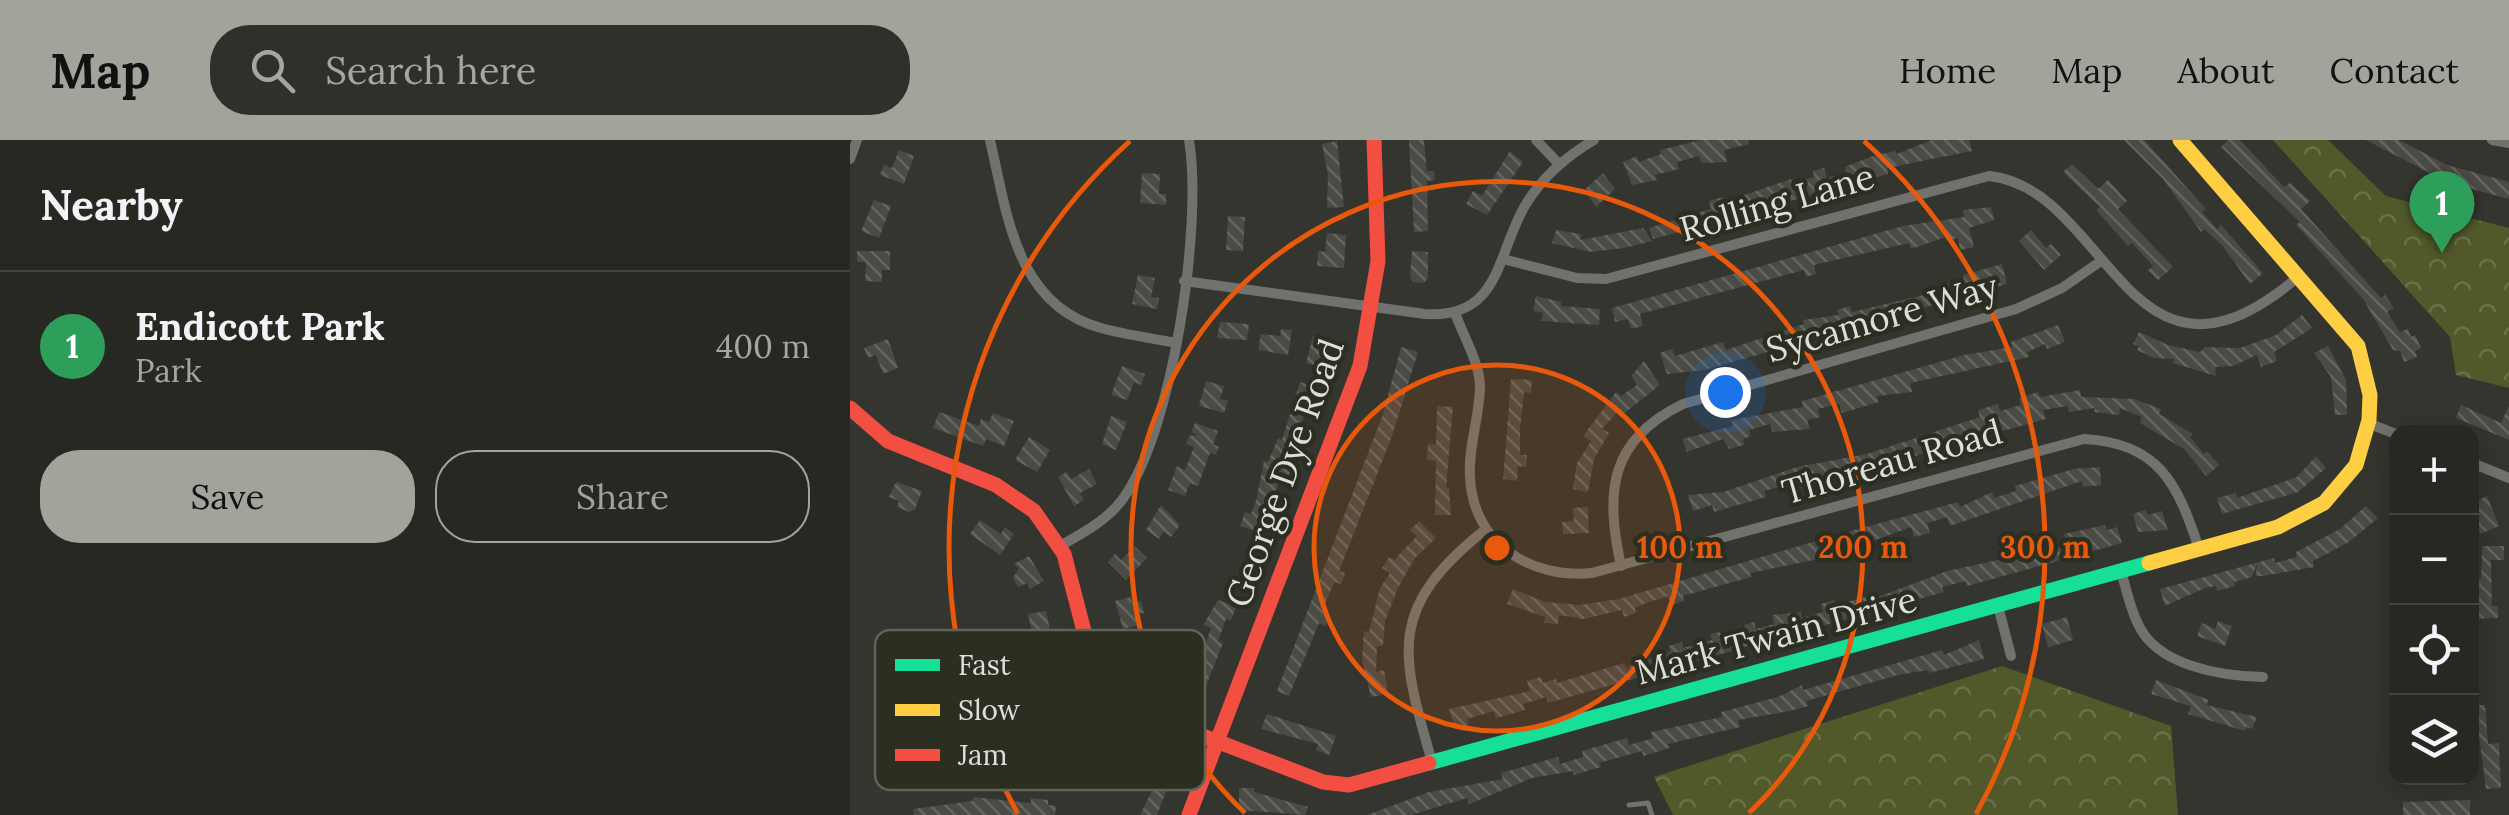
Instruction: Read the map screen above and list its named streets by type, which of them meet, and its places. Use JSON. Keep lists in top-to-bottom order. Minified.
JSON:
{"streets":{"street":["Rolling Lane","Sycamore Way","Thoreau Road","George Dye Road","Mark Twain Drive"]},"crossings":[["Rolling Lane","Sycamore Way"],["Rolling Lane","Mark Twain Drive"],["Sycamore Way","Thoreau Road"],["Thoreau Road","Mark Twain Drive"],["George Dye Road","Mark Twain Drive"]],"legend":["Fast","Slow","Jam"],"page":{"header":"Map","search":"Search here","nav":["Home","Map","About","Contact"],"heading":"Nearby","pins":"1","list":[{"mark":"1","name":"Endicott Park","note":"Park","value":"400 m"}],"buttons":["Save","Share"],"map_buttons":["+","−"]},"rings":["100 m","200 m","300 m"]}
